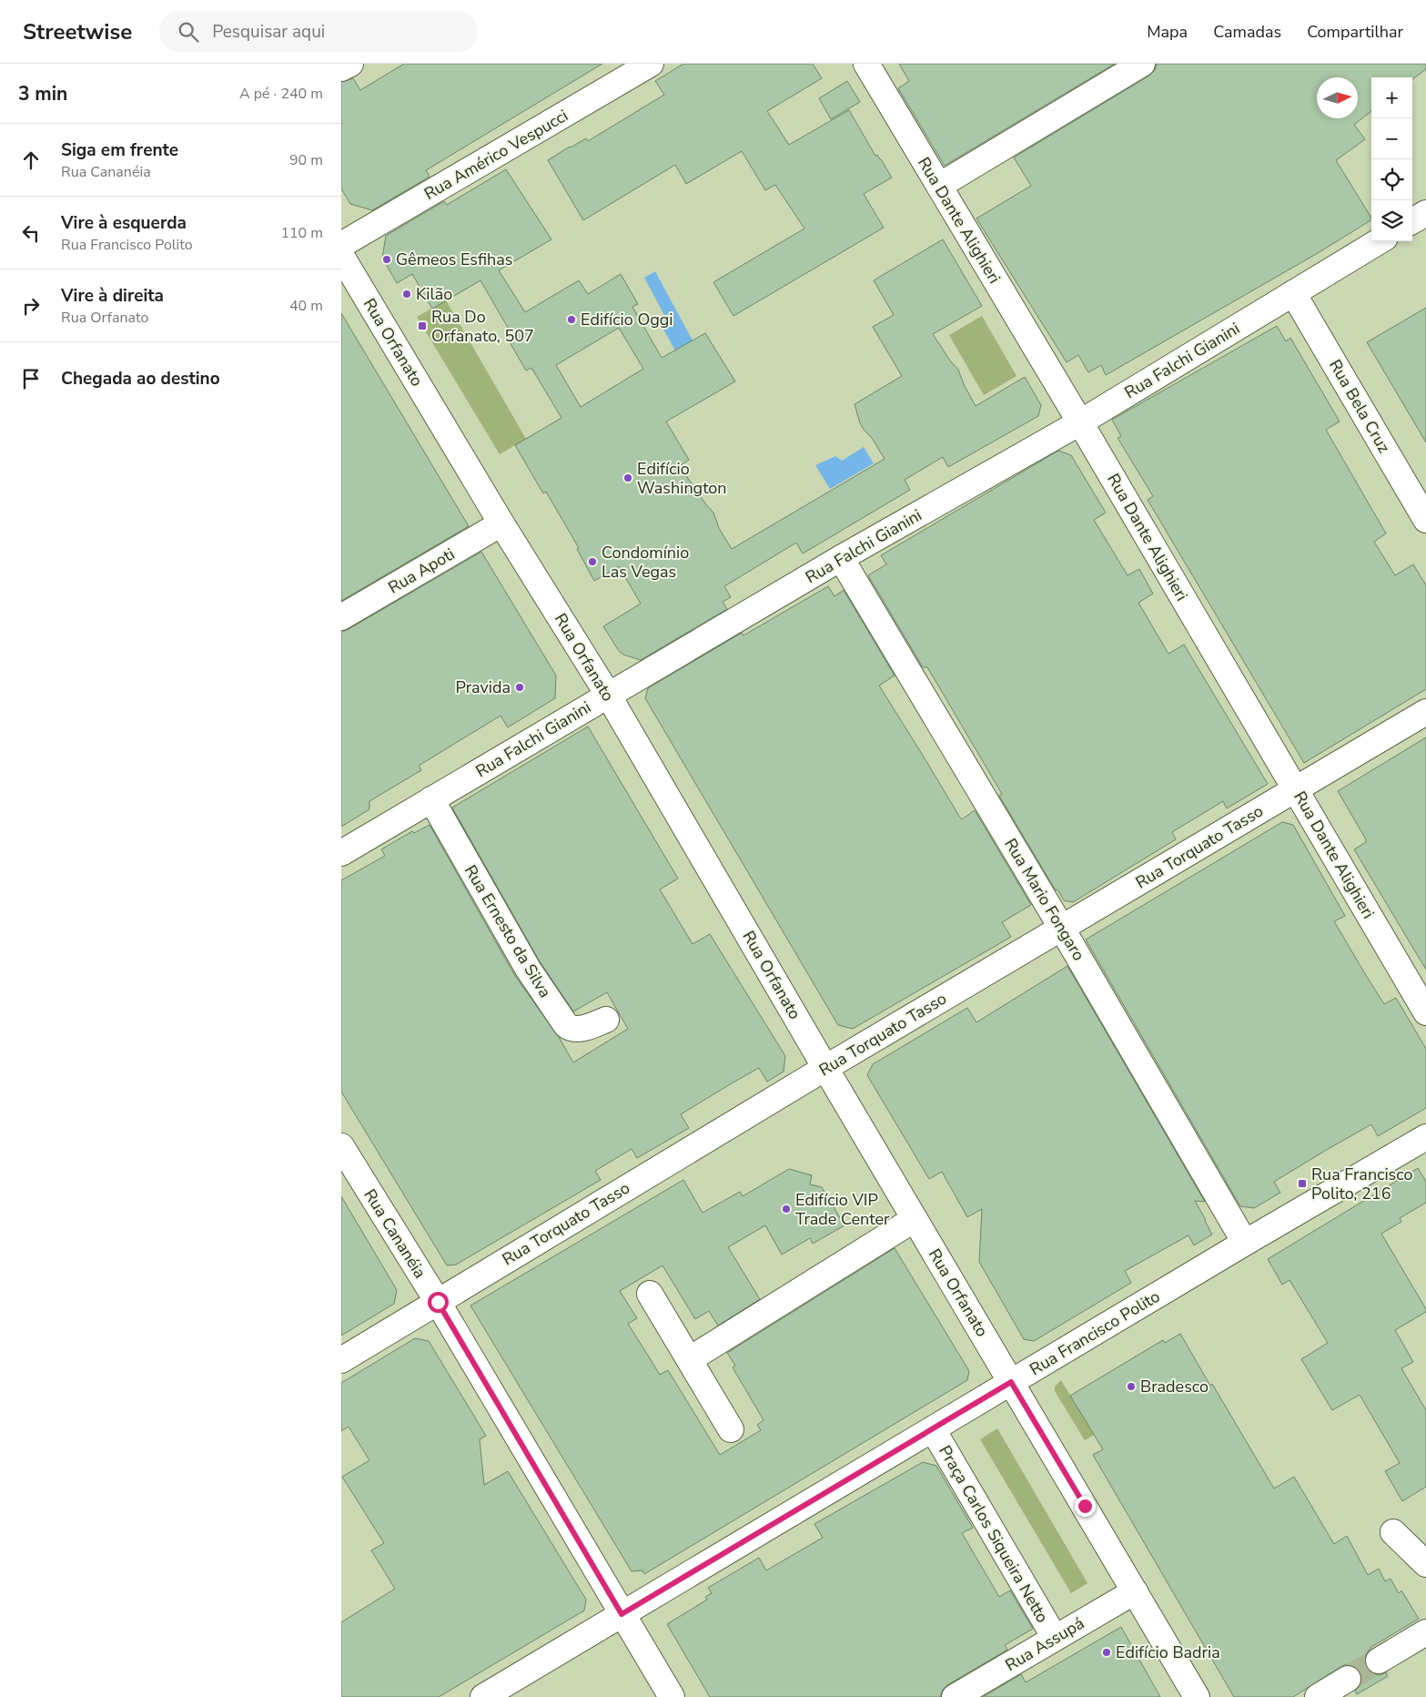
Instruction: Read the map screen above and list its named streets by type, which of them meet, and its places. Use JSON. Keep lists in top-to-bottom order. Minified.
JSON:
{"streets":{"street":["Rua Américo Vespucci","Rua Dante Alighieri","Rua Orfanato","Rua Falchi Gianini","Rua Bela Cruz","Rua Apoti","Rua Torquato Tasso","Rua Mario Fongaro","Rua Ernesto da Silva","Rua Cananéia","Rua Francisco Polito","Praça Carlos Siqueira Netto","Rua Assupá"]},"crossings":[["Rua Dante Alighieri","Rua Falchi Gianini"],["Rua Dante Alighieri","Rua Torquato Tasso"],["Rua Orfanato","Rua Falchi Gianini"],["Rua Orfanato","Rua Apoti"],["Rua Orfanato","Rua Torquato Tasso"],["Rua Orfanato","Rua Francisco Polito"],["Rua Orfanato","Rua Assupá"],["Rua Falchi Gianini","Rua Bela Cruz"],["Rua Falchi Gianini","Rua Mario Fongaro"],["Rua Falchi Gianini","Rua Ernesto da Silva"],["Rua Torquato Tasso","Rua Mario Fongaro"],["Rua Torquato Tasso","Rua Cananéia"],["Rua Mario Fongaro","Rua Francisco Polito"],["Rua Cananéia","Rua Francisco Polito"],["Rua Francisco Polito","Praça Carlos Siqueira Netto"],["Praça Carlos Siqueira Netto","Rua Assupá"]],"places":{"other":["Gêmeos Esfihas","Kilão","Edifício Oggi","Edifício Washington","Condomínio Las Vegas","Pravida","Edifício VIP Trade Center","Bradesco","Edifício Badria"],"transit":["Rua Do Orfanato, 507","Rua Francisco Polito, 216"]},"north":"right","page":{"header":"Streetwise","search":"Pesquisar aqui","nav":["Mapa","Camadas","Compartilhar"],"heading":["3 min","A pé · 240 m"],"map_buttons":["+","−"],"list":[["Siga em frente","Rua Cananéia","90 m"],["Vire à esquerda","Rua Francisco Polito","110 m"],["Vire à direita","Rua Orfanato","40 m"],"Chegada ao destino"]}}
